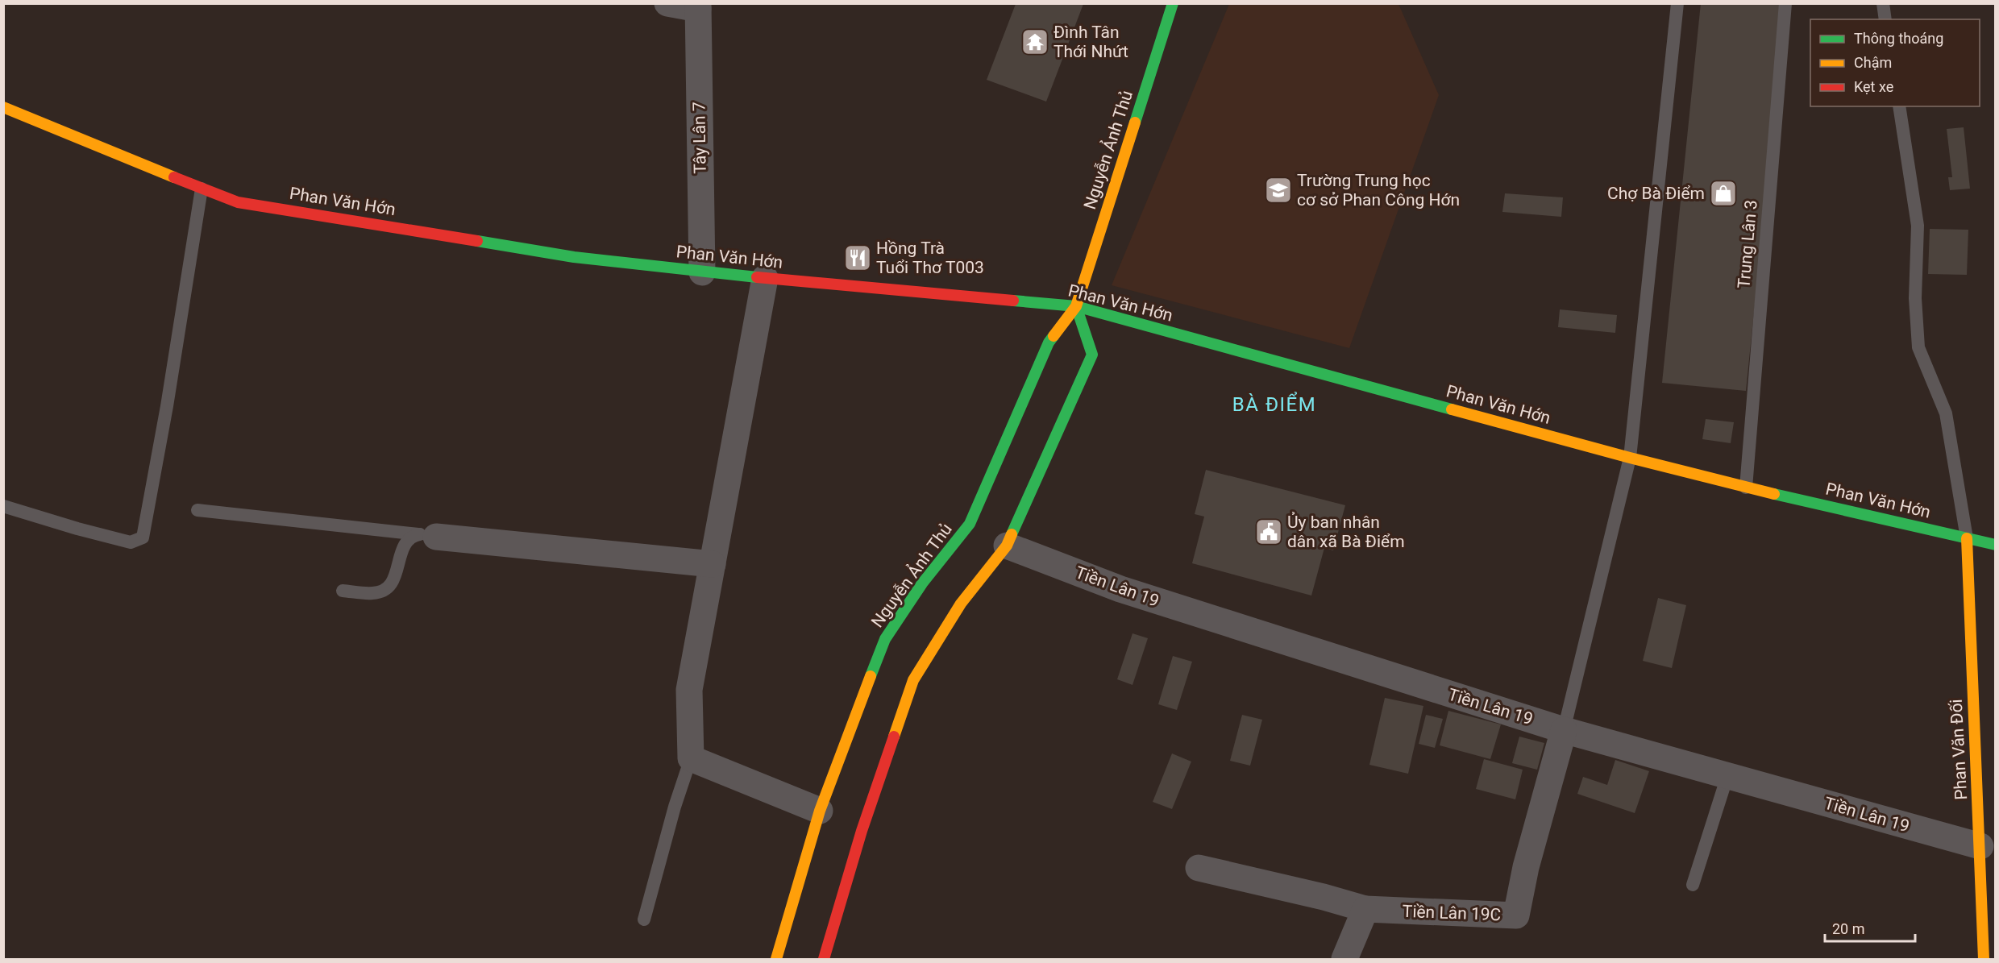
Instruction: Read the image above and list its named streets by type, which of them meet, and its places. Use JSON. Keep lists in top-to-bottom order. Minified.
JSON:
{"streets":{"main road":["Nguyễn Ảnh Thủ","Phan Văn Hớn","Phan Văn Đối"],"street":["Tây Lân 7","Tiền Lân 19","Tiền Lân 19C"],"lane":["Trung Lân 3"]},"crossings":[["Tây Lân 7","Phan Văn Hớn"],["Nguyễn Ảnh Thủ","Phan Văn Hớn"],["Phan Văn Hớn","Trung Lân 3"],["Phan Văn Hớn","Phan Văn Đối"],["Tiền Lân 19","Phan Văn Đối"],["Tiền Lân 19","Tiền Lân 19C"]],"districts":["BÀ ĐIỂM"],"places":{"temple":["Đình Tân Thới Nhứt"],"school or university":["Trường Trung học cơ sở Phan Công Hớn"],"shop":["Chợ Bà Điểm"],"restaurant":["Hồng Trà Tuổi Thơ T003"],"public building":["Ủy ban nhân dân xã Bà Điểm"]},"legend":["Thông thoáng","Chậm","Kẹt xe"],"scale_bar":"20 m"}
